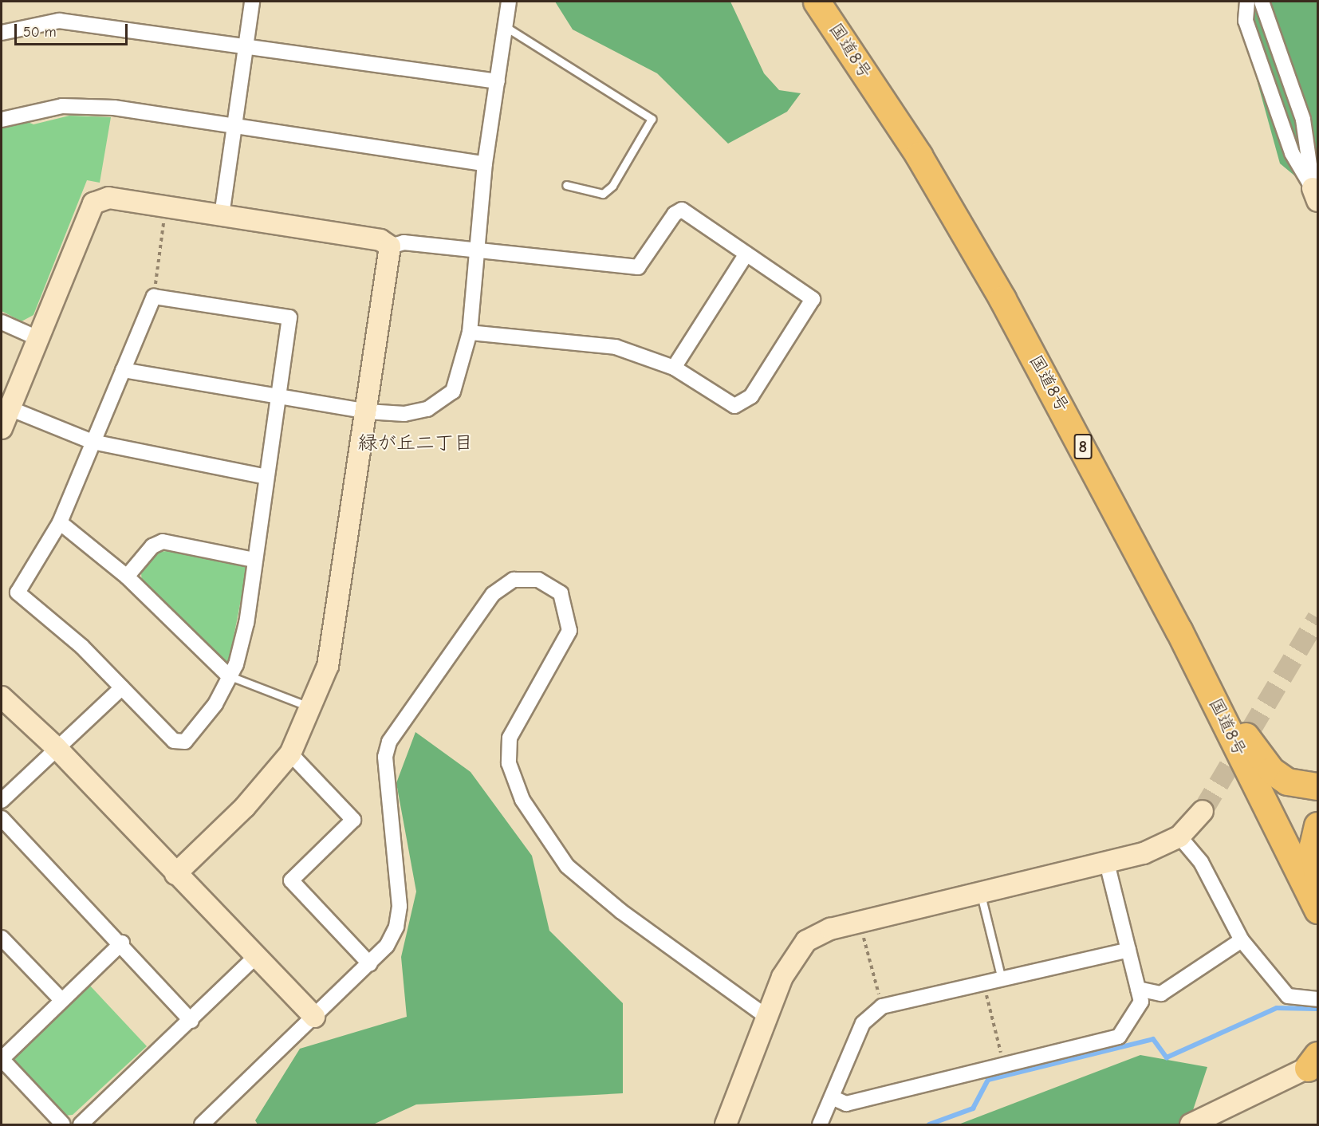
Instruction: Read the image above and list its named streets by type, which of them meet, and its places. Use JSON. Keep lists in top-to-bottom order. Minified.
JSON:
{"streets":{"highway":["国道8号","8"]},"districts":["緑が丘二丁目"],"scale_bar":"50 m"}
